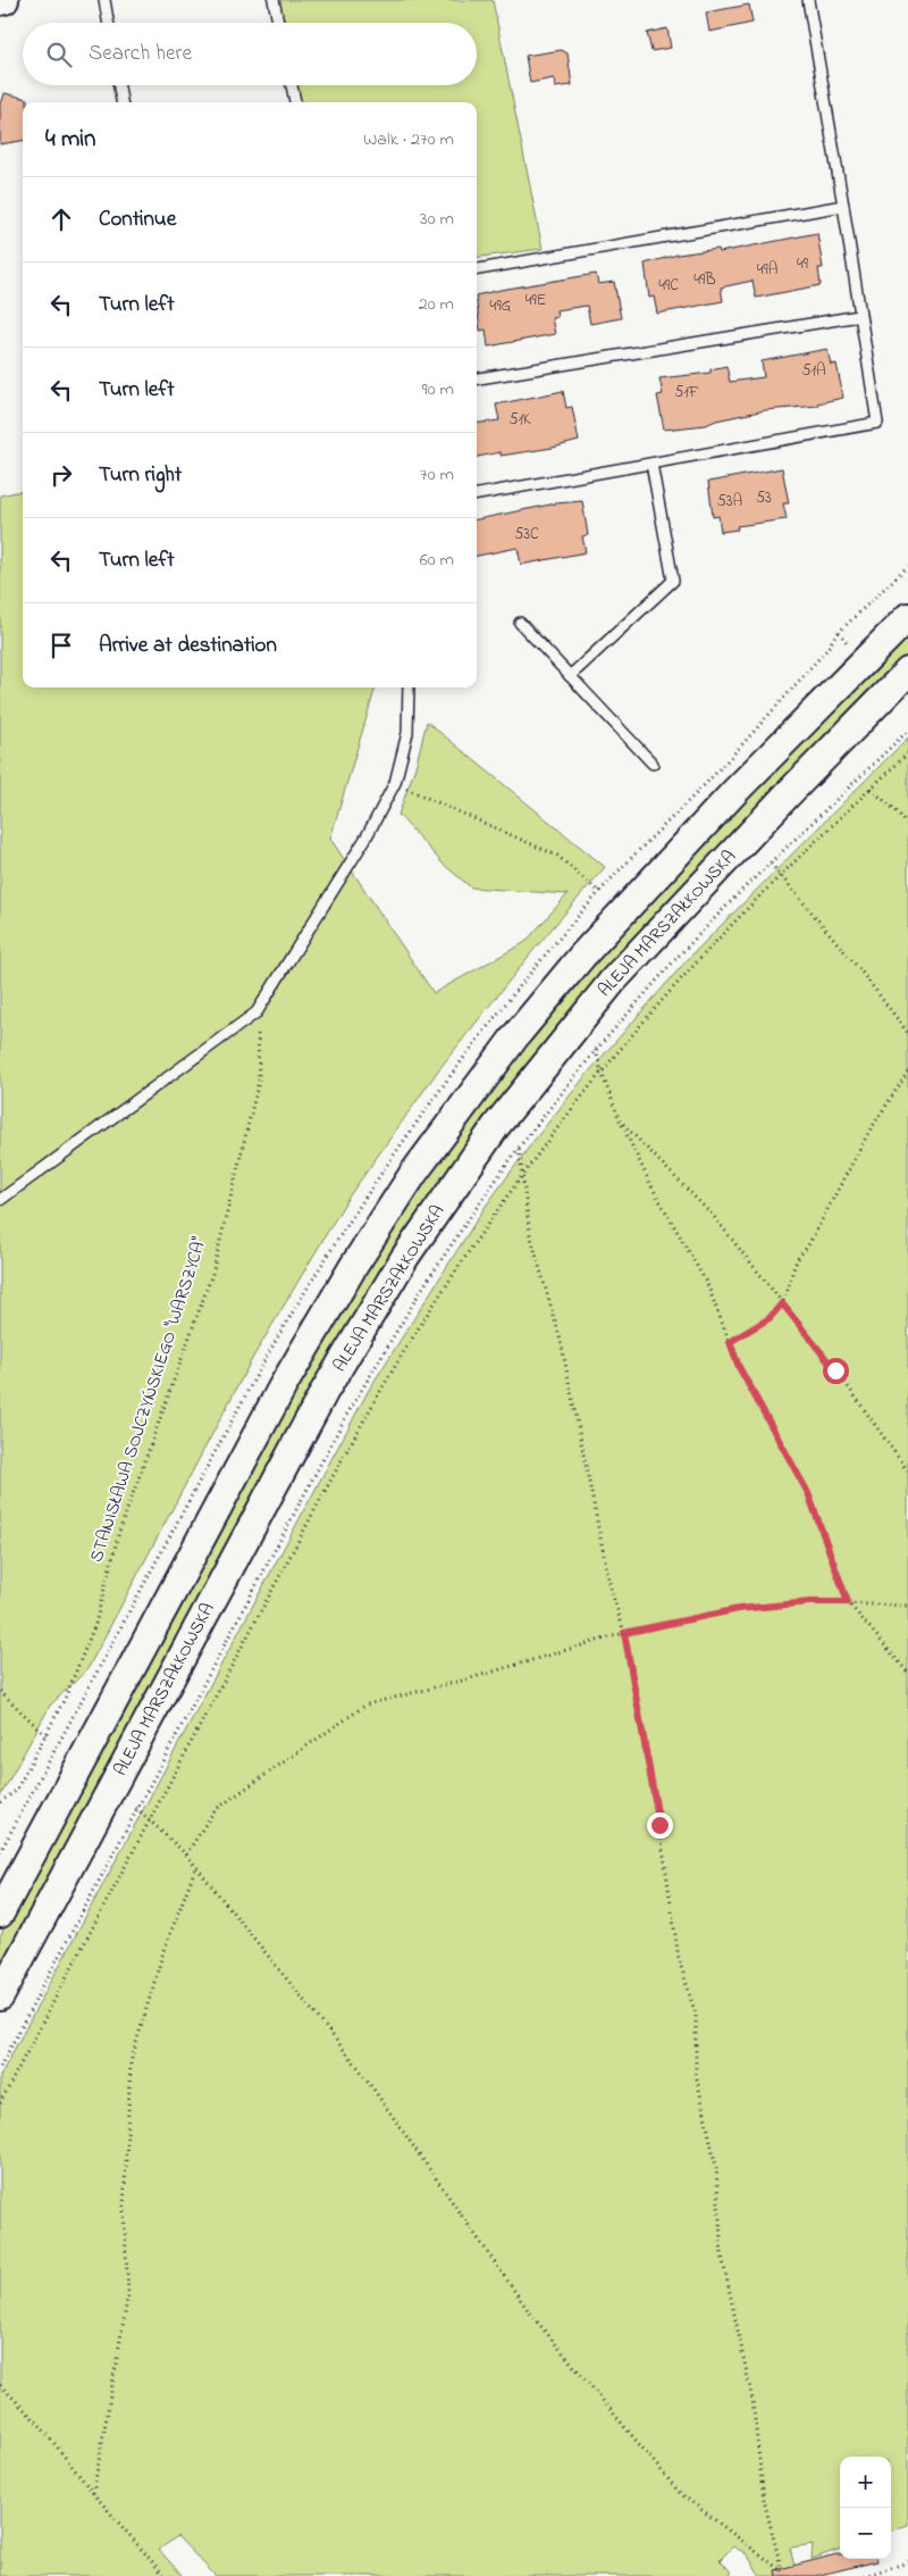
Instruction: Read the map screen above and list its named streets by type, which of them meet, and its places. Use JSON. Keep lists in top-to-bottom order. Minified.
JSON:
{"streets":{"main road":["ALEJA MARSZAŁKOWSKA"],"path":["STANISŁAWA SOJCZYŃSKIEGO \"WARSZYCA\""]},"house_numbers":["49","49A","49B","49C","49E","49G","51A","51F","51K","53","53A","53C"],"page":{"search":"Search here","heading":["4 min","Walk · 270 m"],"list":[["Continue","30 m"],["Turn left","20 m"],["Turn left","90 m"],["Turn right","70 m"],["Turn left","60 m"],"Arrive at destination"],"map_buttons":["+","−"]}}
